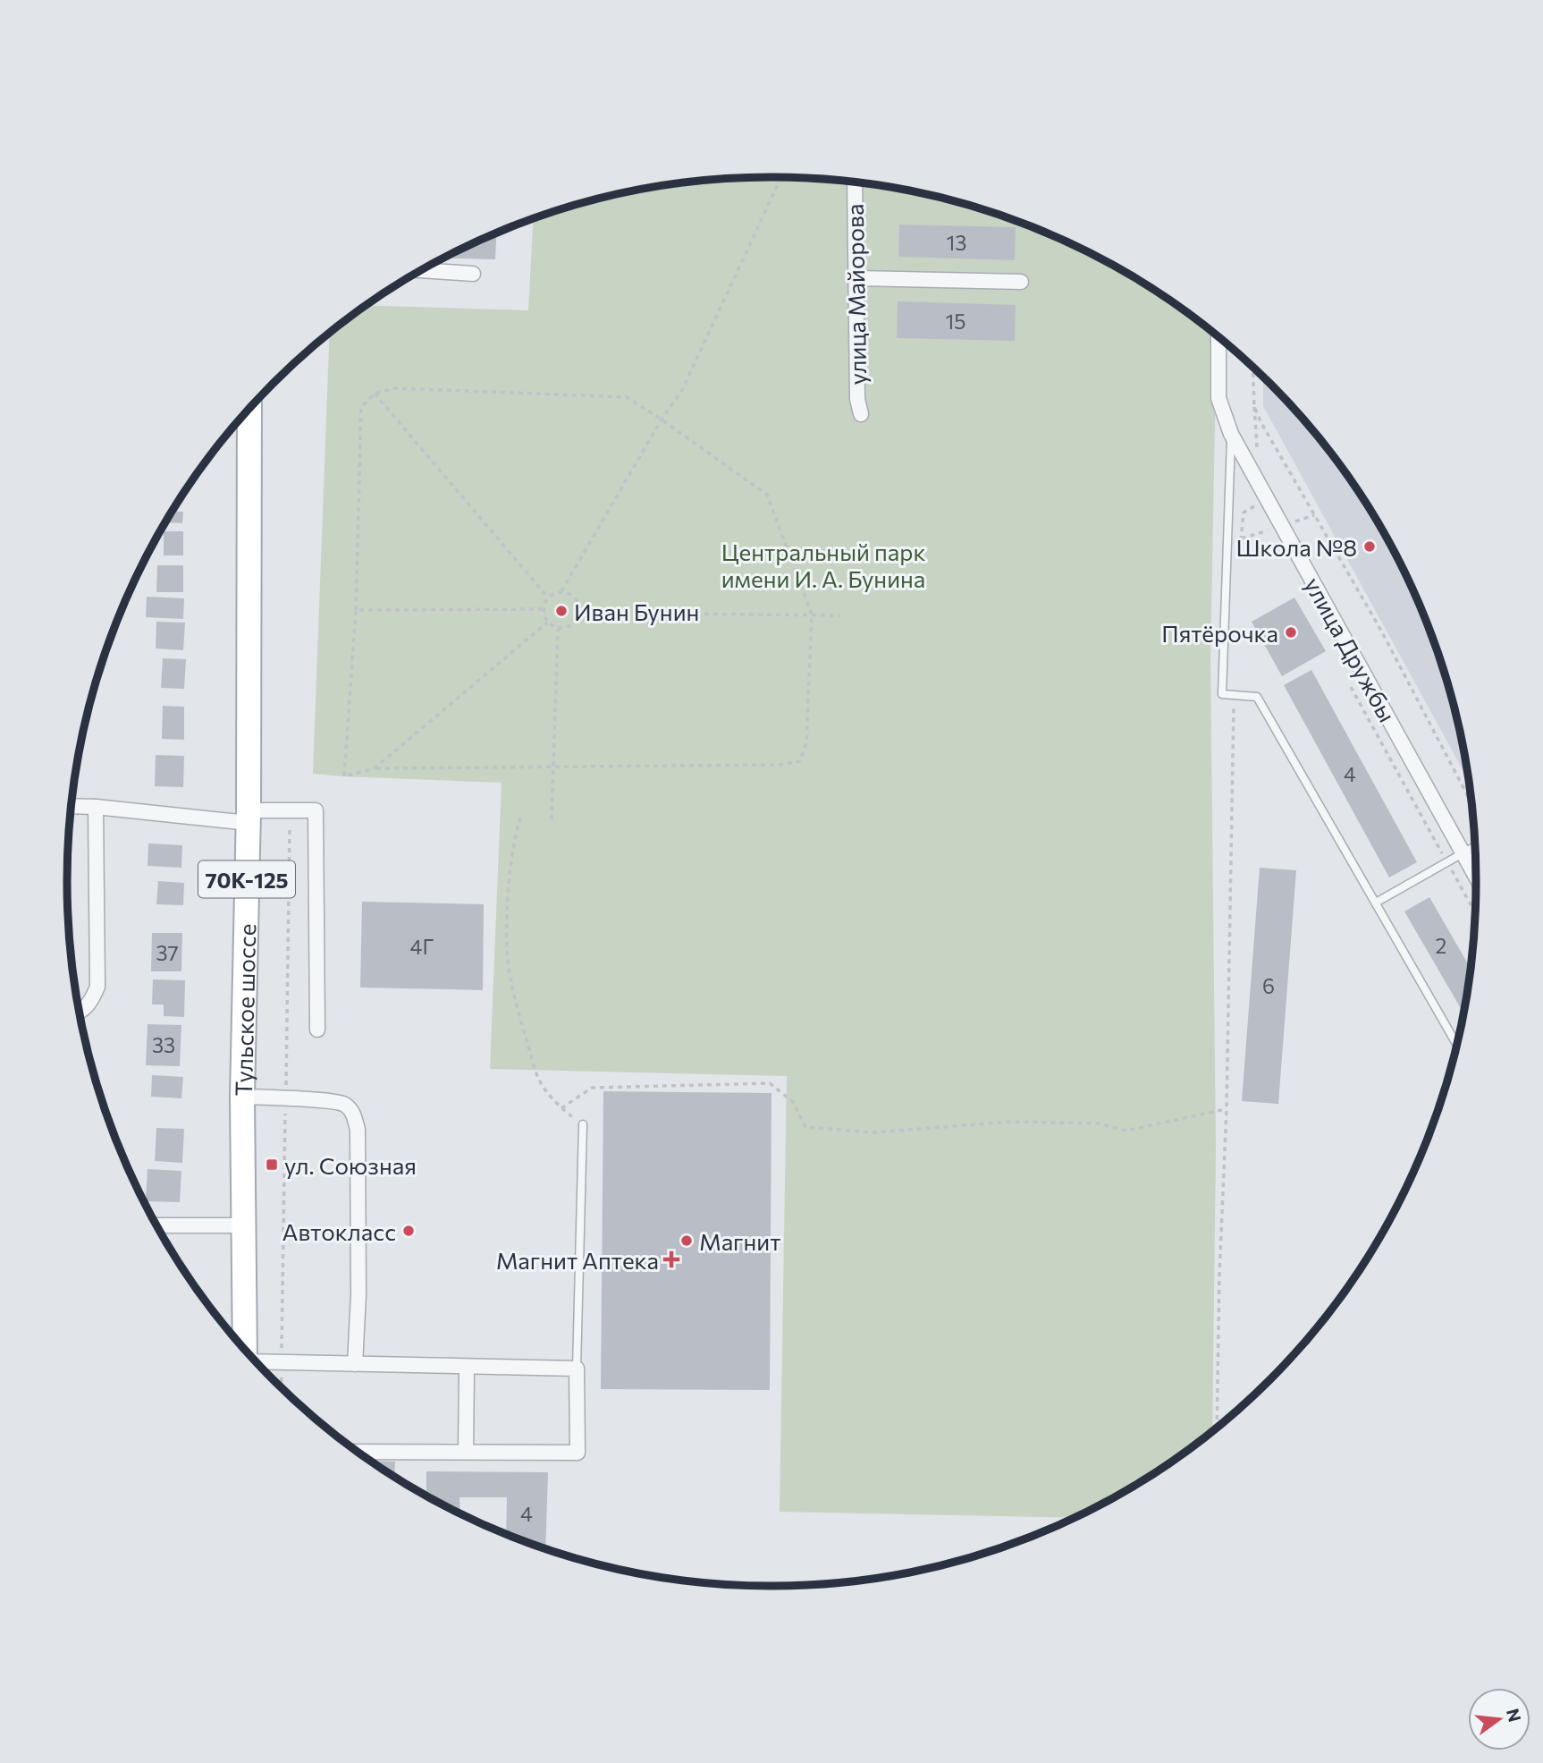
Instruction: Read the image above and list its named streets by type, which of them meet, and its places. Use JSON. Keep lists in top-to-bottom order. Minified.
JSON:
{"streets":{"main road":["70К-125","Тульское шоссе"],"street":["улица Майорова","улица Дружбы"]},"parks":["Центральный парк имени И. А. Бунина"],"places":{"other":["Школа №8","Иван Бунин","Пятёрочка","Автокласс","Магнит"],"transit":["ул. Союзная"],"health":["Магнит Аптека"]},"house_numbers":["13","15","4","2","4Г","37","6","33","4"],"north":"right"}
